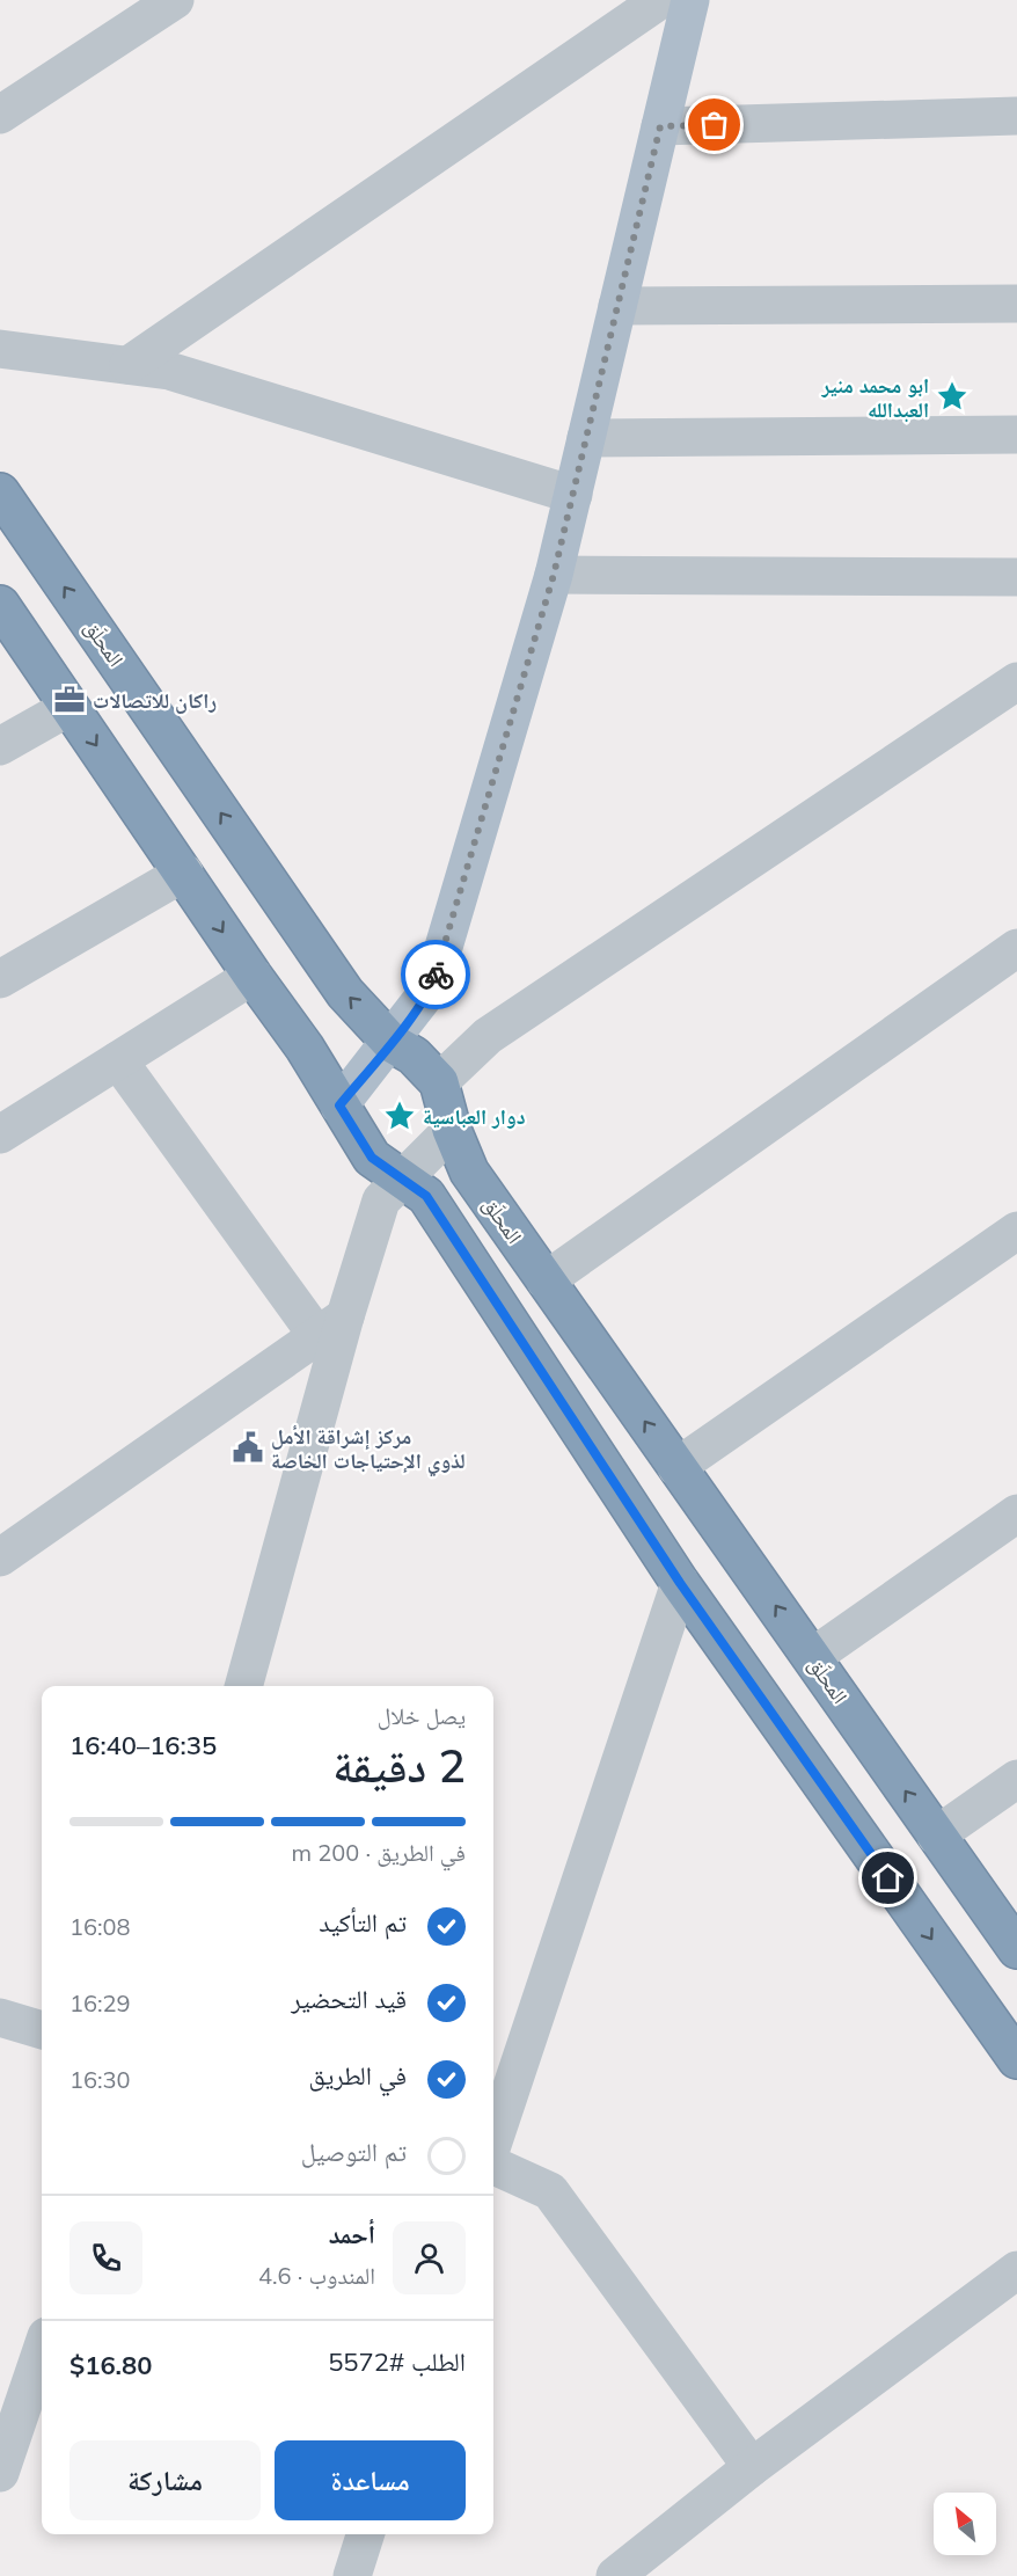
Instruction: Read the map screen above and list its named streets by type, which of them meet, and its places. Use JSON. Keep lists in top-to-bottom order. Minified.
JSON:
{"streets":{"highway":["المحلّق"]},"places":{"place":["ابو محمد منير العبدالله","دوار العباسية"],"office":["راكان للاتصالات"],"public building":["مركز إشراقة الأمل لذوي الإحتياجات الخاصة"]},"north":"top left","page":{"heading":["2 دقيقة","يصل خلال","16:35–16:40"],"panel":["أحمد","المندوب · 4.6","الطلب #5572","$16.80"],"bar":"في الطريق · 200 m","list":[["تم التأكيد","16:08"],["قيد التحضير","16:29"],["في الطريق","16:30"],"تم التوصيل"],"buttons":["مساعدة","مشاركة"]}}
